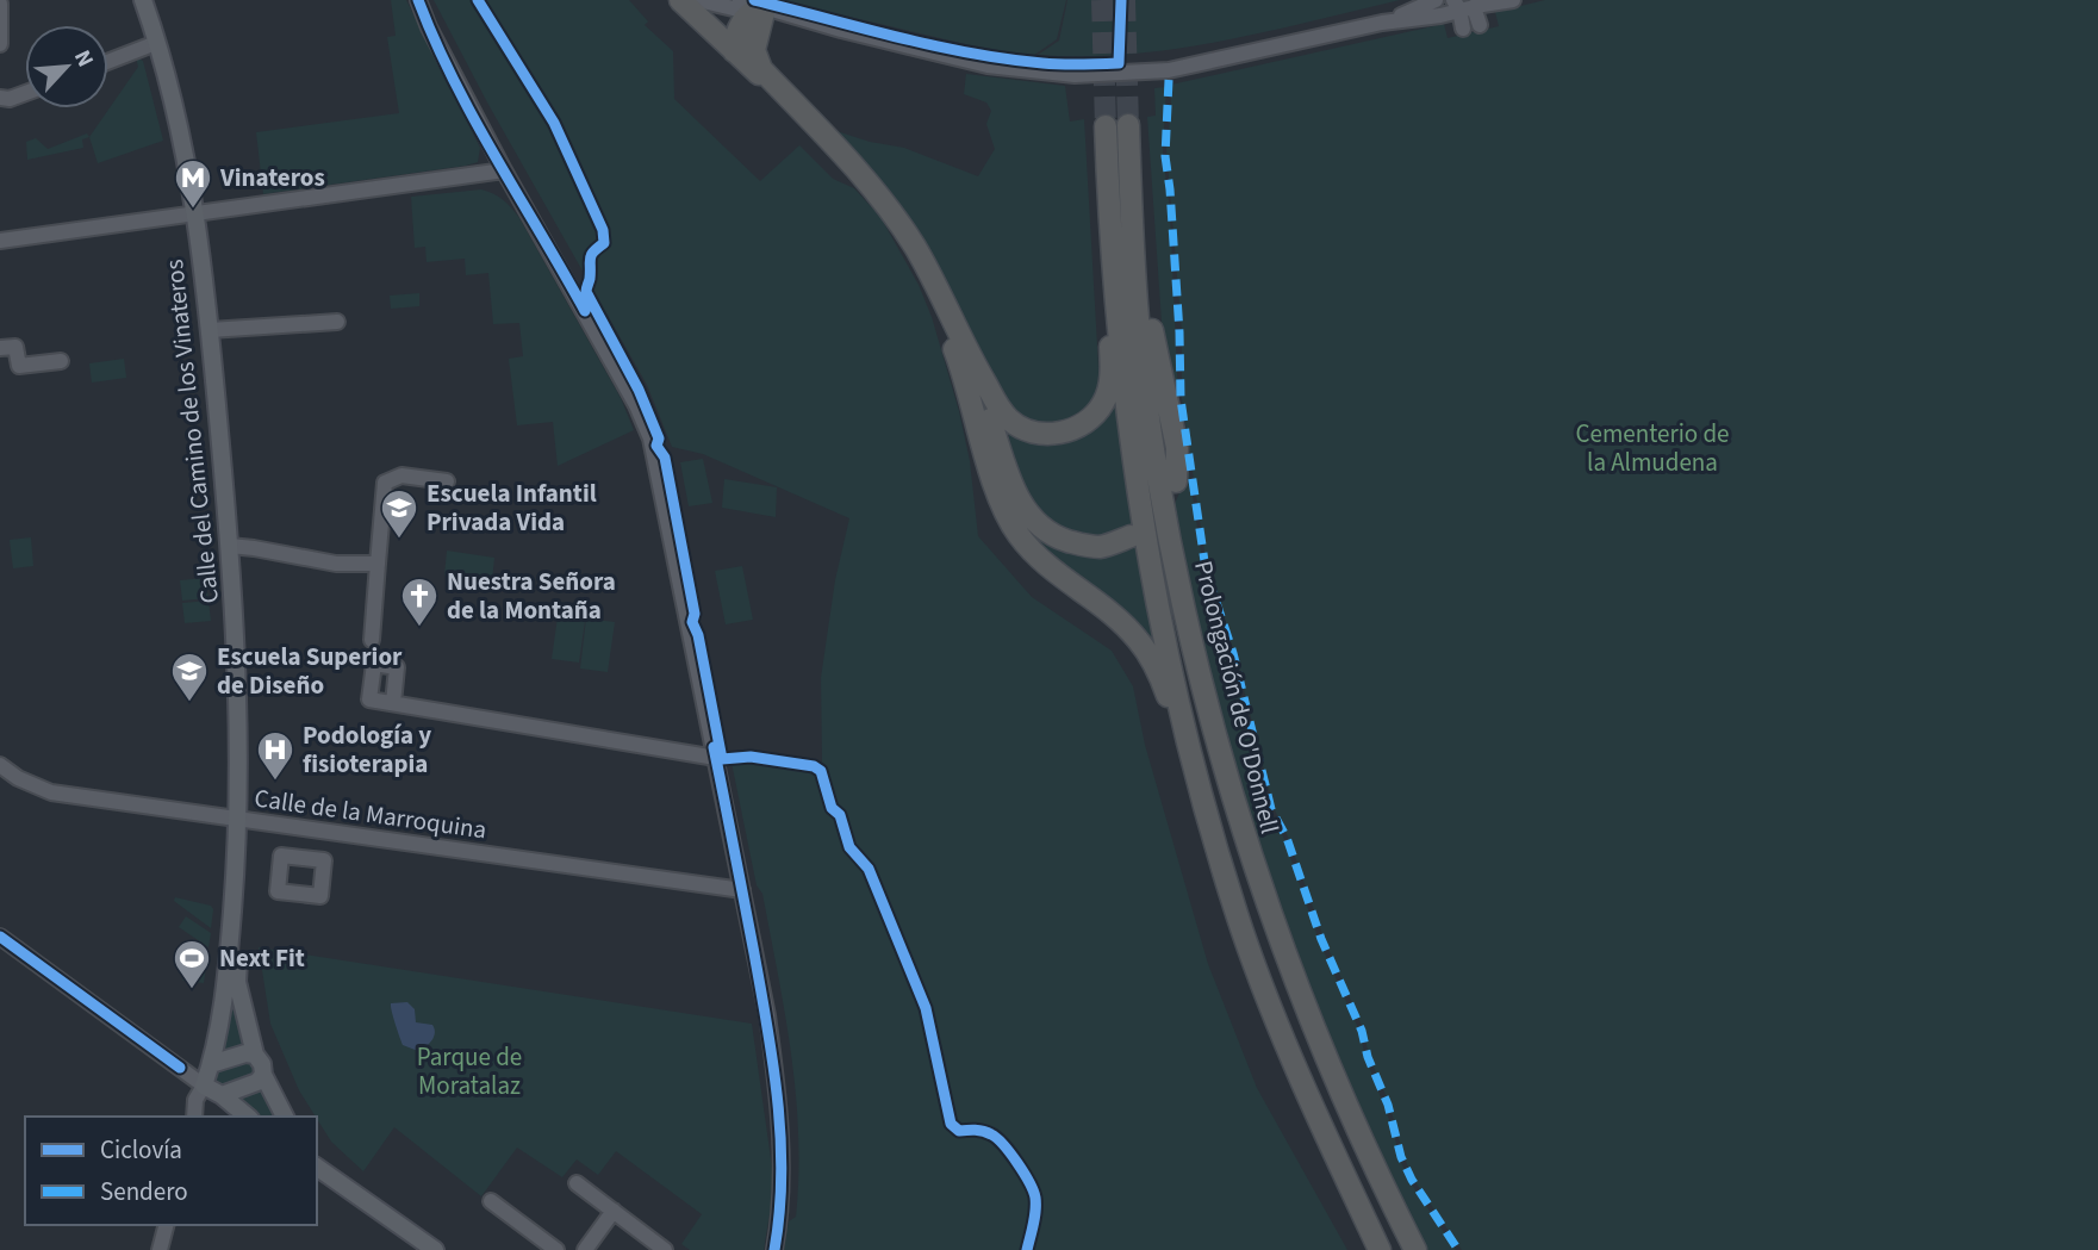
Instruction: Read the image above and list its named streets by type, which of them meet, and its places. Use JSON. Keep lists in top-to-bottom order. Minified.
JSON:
{"streets":{"highway":["Prolongación de O'Donnell"],"main road":["Calle del Camino de los Vinateros"],"street":["Calle de la Marroquina"]},"crossings":[["Calle del Camino de los Vinateros","Calle de la Marroquina"]],"parks":["Cementerio de la Almudena","Parque de Moratalaz"],"places":{"metro station":["Vinateros"],"school or university":["Escuela Infantil Privada Vida","Escuela Superior de Diseño"],"church":["Nuestra Señora de la Montaña"],"hospital":["Podología y fisioterapia"],"sports":["Next Fit"]},"legend":["Ciclovía","Sendero"],"north":"top right"}
